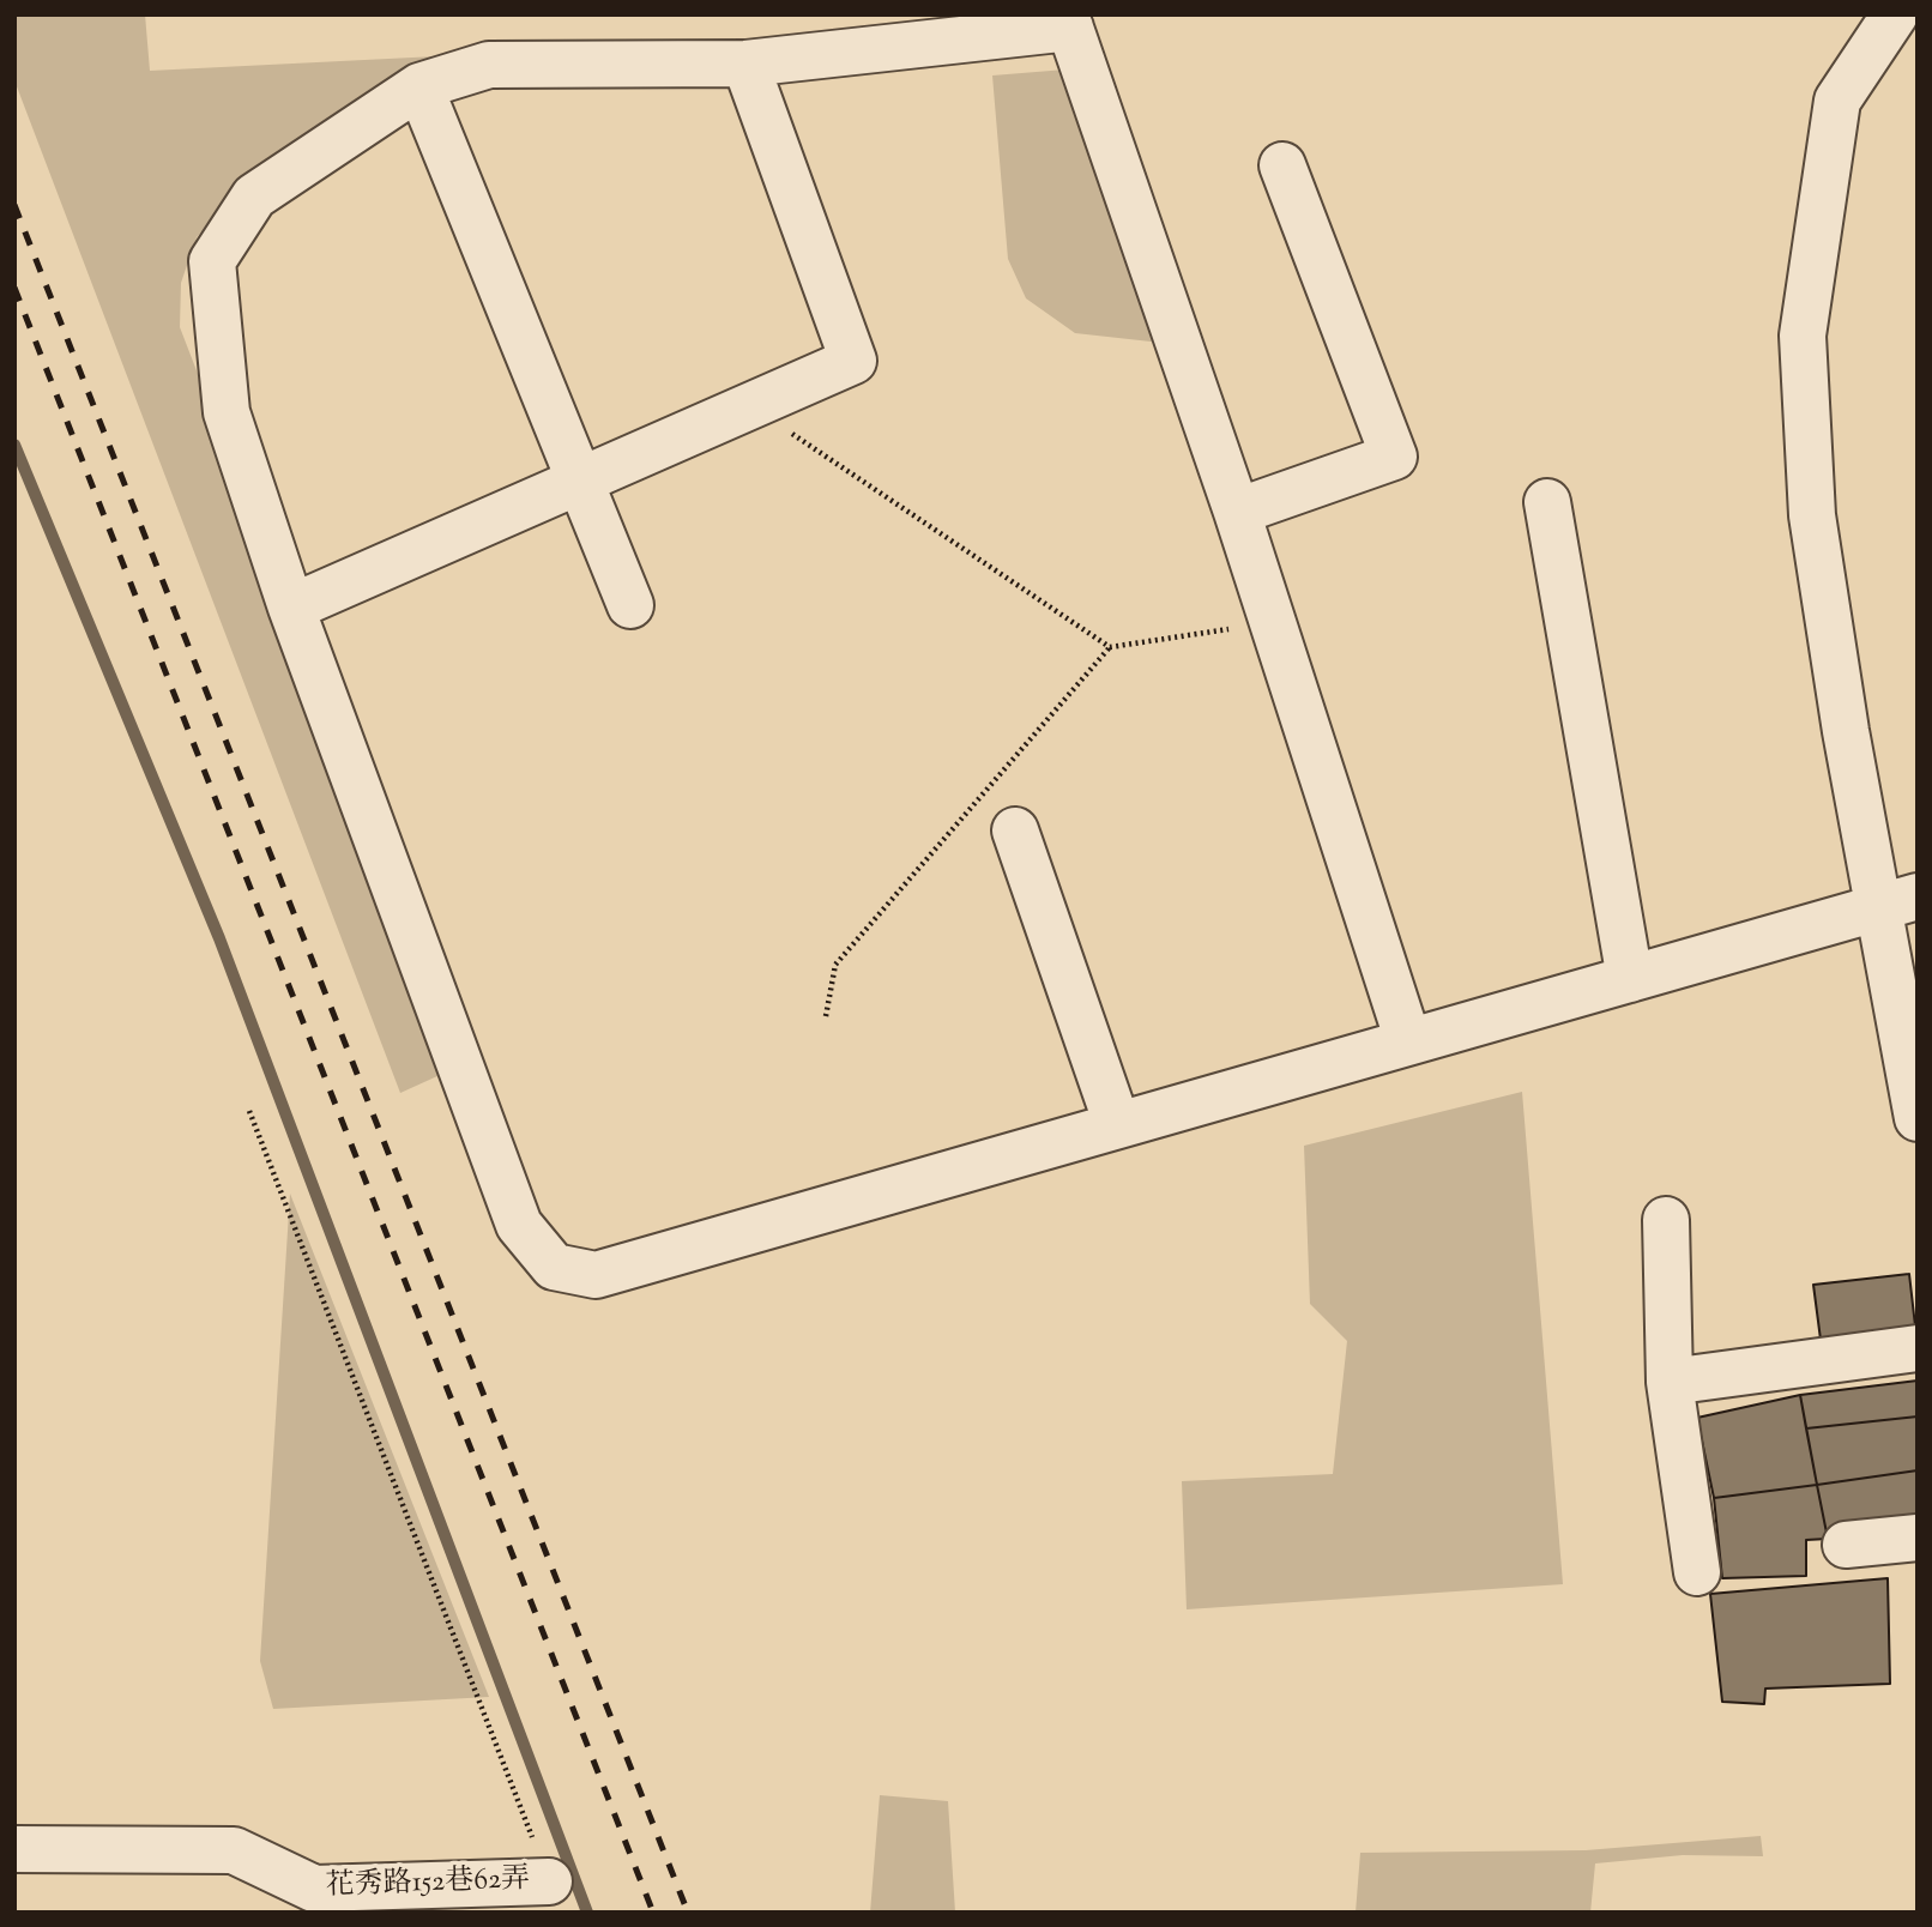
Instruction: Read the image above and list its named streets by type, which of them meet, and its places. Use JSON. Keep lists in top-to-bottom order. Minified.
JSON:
{"streets":{"street":["花秀路152巷62弄"]}}
